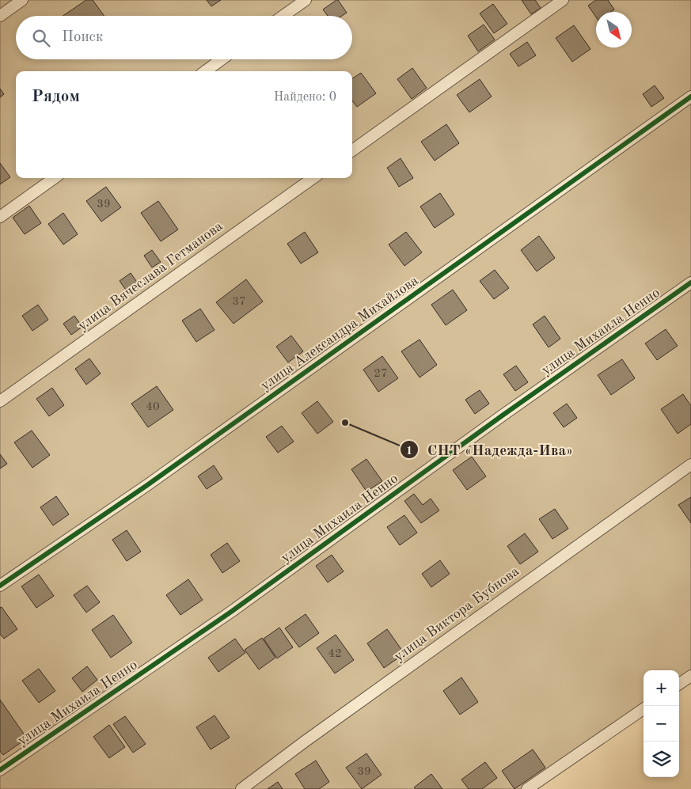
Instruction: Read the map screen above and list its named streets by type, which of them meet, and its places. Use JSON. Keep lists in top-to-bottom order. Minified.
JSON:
{"streets":{"street":["улица Вячеслава Гетманова","улица Михаила Ненно","улица Александра Михайлова","улица Виктора Бубнова"]},"places":["СНТ «Надежда-Ива»"],"house_numbers":["39","37","27","40","42","39"],"north":"bottom right","page":{"search":"Поиск","heading":["Рядом","Найдено: 0"],"map_buttons":["+","−"]}}
